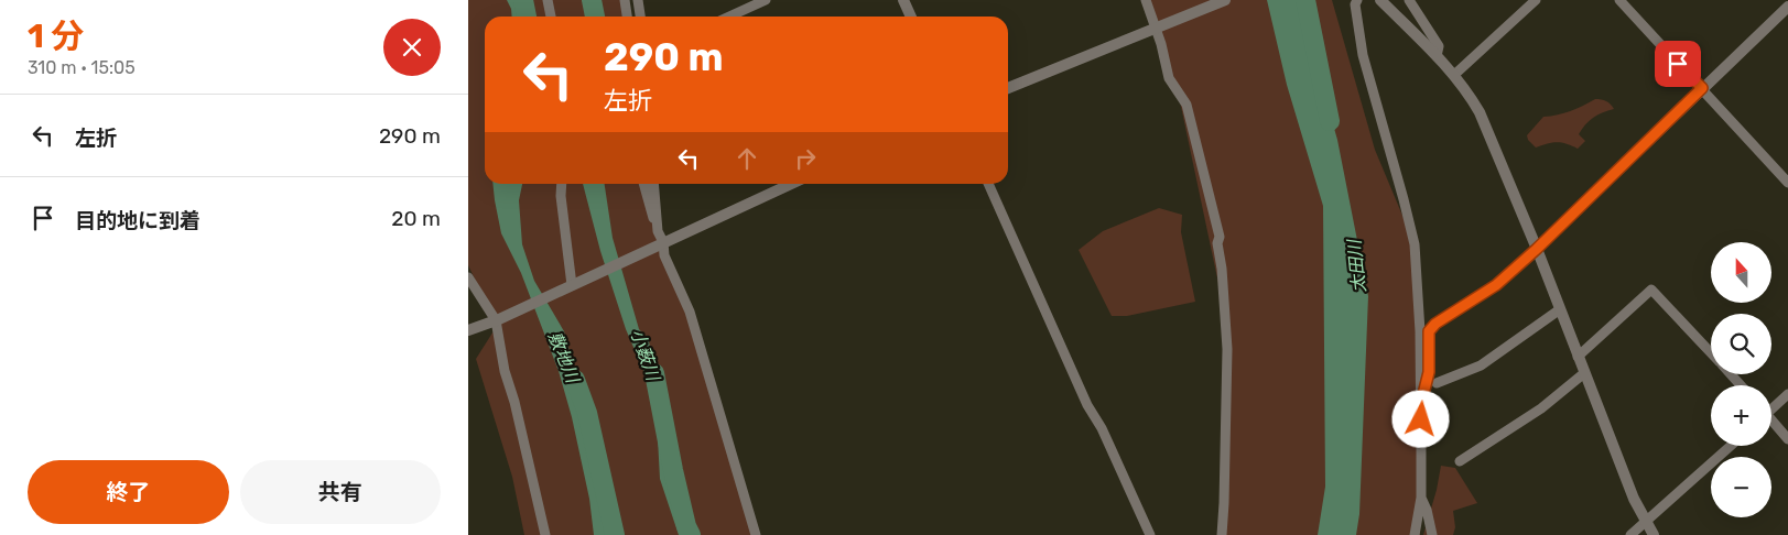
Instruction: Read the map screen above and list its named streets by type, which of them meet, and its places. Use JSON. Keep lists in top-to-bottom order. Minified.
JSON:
{"water":["太田川","小薮川","敷地川"],"north":"top","page":{"heading":["1 分","310 m · 15:05"],"turn":["290 m","左折"],"list":[{"name":"左折","value":"290 m"},{"name":"目的地に到着","value":"20 m"}],"map_buttons":["+","−"],"buttons":["終了","共有"]}}
